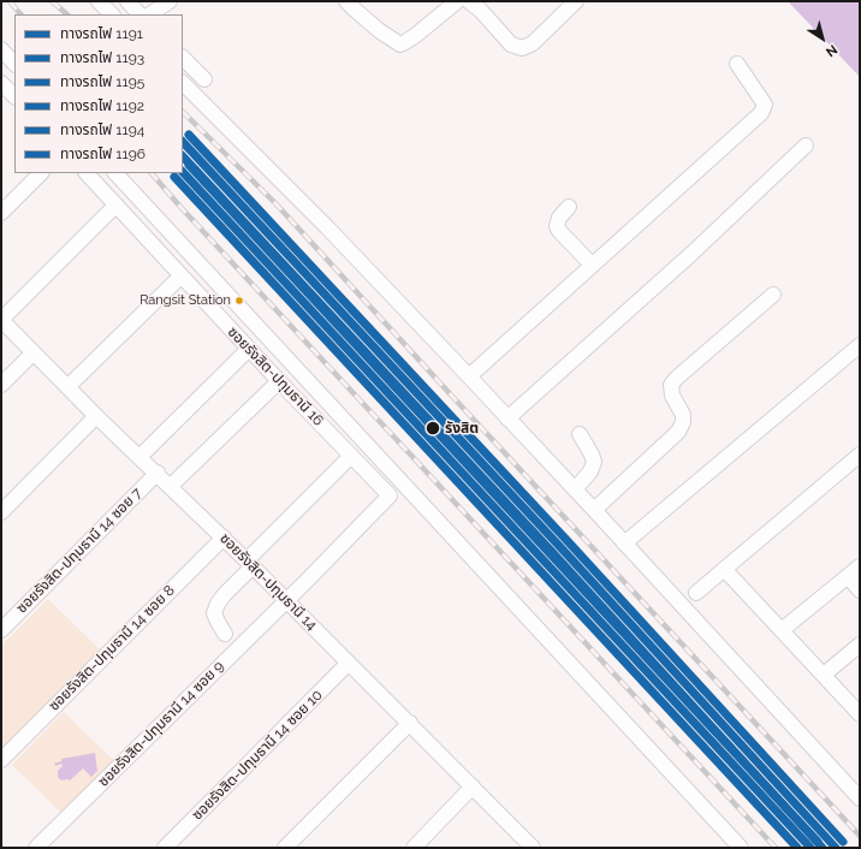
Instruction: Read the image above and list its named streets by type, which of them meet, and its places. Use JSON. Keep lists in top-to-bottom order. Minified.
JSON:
{"streets":{"street":["ซอยรังสิต-ปทุมธานี 16","ซอยรังสิต-ปทุมธานี 14 ซอย 7","ซอยรังสิต-ปทุมธานี 14","ซอยรังสิต-ปทุมธานี 14 ซอย 8","ซอยรังสิต-ปทุมธานี 14 ซอย 9","ซอยรังสิต-ปทุมธานี 14 ซอย 10"]},"crossings":[["ซอยรังสิต-ปทุมธานี 16","ซอยรังสิต-ปทุมธานี 14 ซอย 9"],["ซอยรังสิต-ปทุมธานี 14 ซอย 7","ซอยรังสิต-ปทุมธานี 14"],["ซอยรังสิต-ปทุมธานี 14","ซอยรังสิต-ปทุมธานี 14 ซอย 8"],["ซอยรังสิต-ปทุมธานี 14","ซอยรังสิต-ปทุมธานี 14 ซอย 9"],["ซอยรังสิต-ปทุมธานี 14","ซอยรังสิต-ปทุมธานี 14 ซอย 10"]],"places":["Rangsit Station","รังสิต"],"lines":["rail line 1195","rail line 1191","rail line 1193","rail line 1196","rail line 1192","rail line 1194"],"legend":["ทางรถไฟ 1191","ทางรถไฟ 1193","ทางรถไฟ 1195","ทางรถไฟ 1192","ทางรถไฟ 1194","ทางรถไฟ 1196"],"north":"bottom right"}
